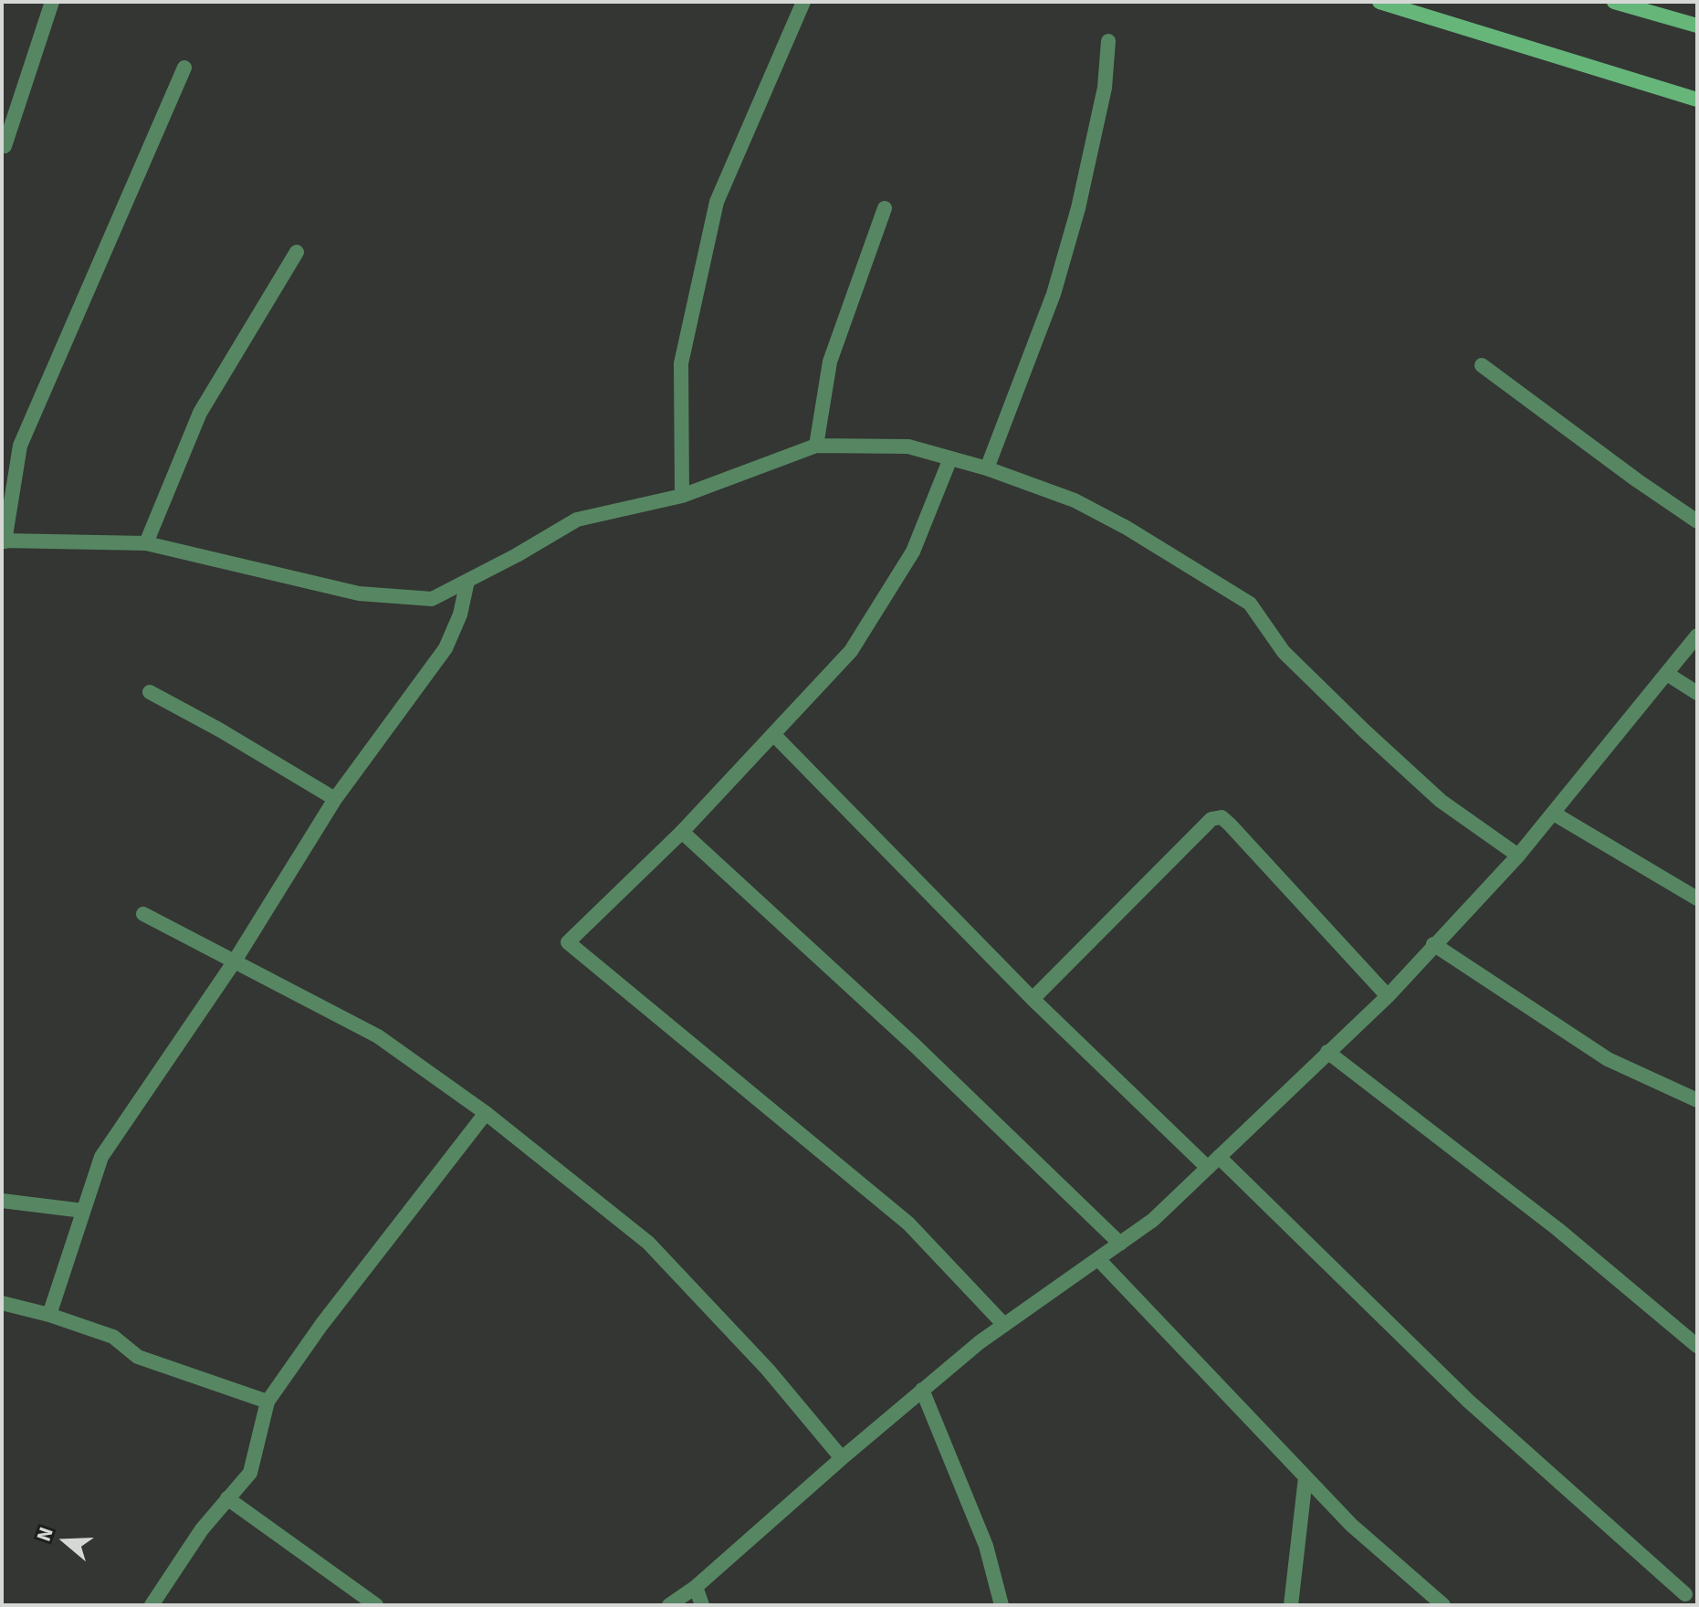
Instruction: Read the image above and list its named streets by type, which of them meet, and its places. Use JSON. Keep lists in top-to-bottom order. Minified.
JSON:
{"north":"left"}
